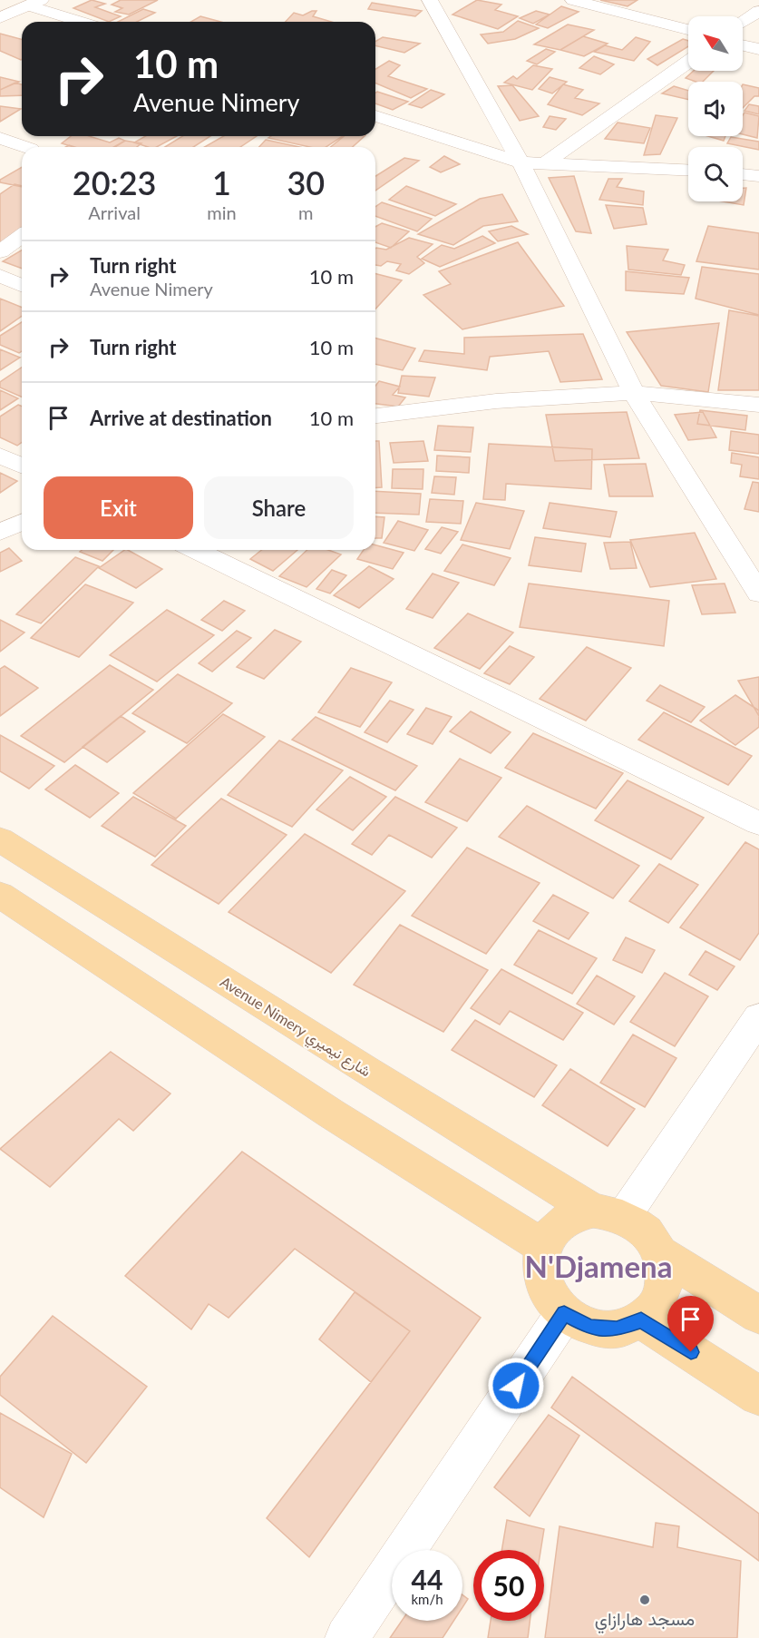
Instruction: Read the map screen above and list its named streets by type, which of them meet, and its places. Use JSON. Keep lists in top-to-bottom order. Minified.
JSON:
{"streets":{"main road":["Avenue Nimery شارع نيميري"]},"districts":["N'Djamena"],"places":["مسجد هارازاي"],"north":"top left","page":{"turn":["10 m","Avenue Nimery"],"eta":["20:23","Arrival","1","min","30","m"],"list":[{"name":"Turn right","note":"Avenue Nimery","value":"10 m"},{"name":"Turn right","value":"10 m"},{"name":"Arrive at destination","value":"10 m"}],"buttons":["Exit","Share"],"speed":"44 km/h","limit":"50"}}
